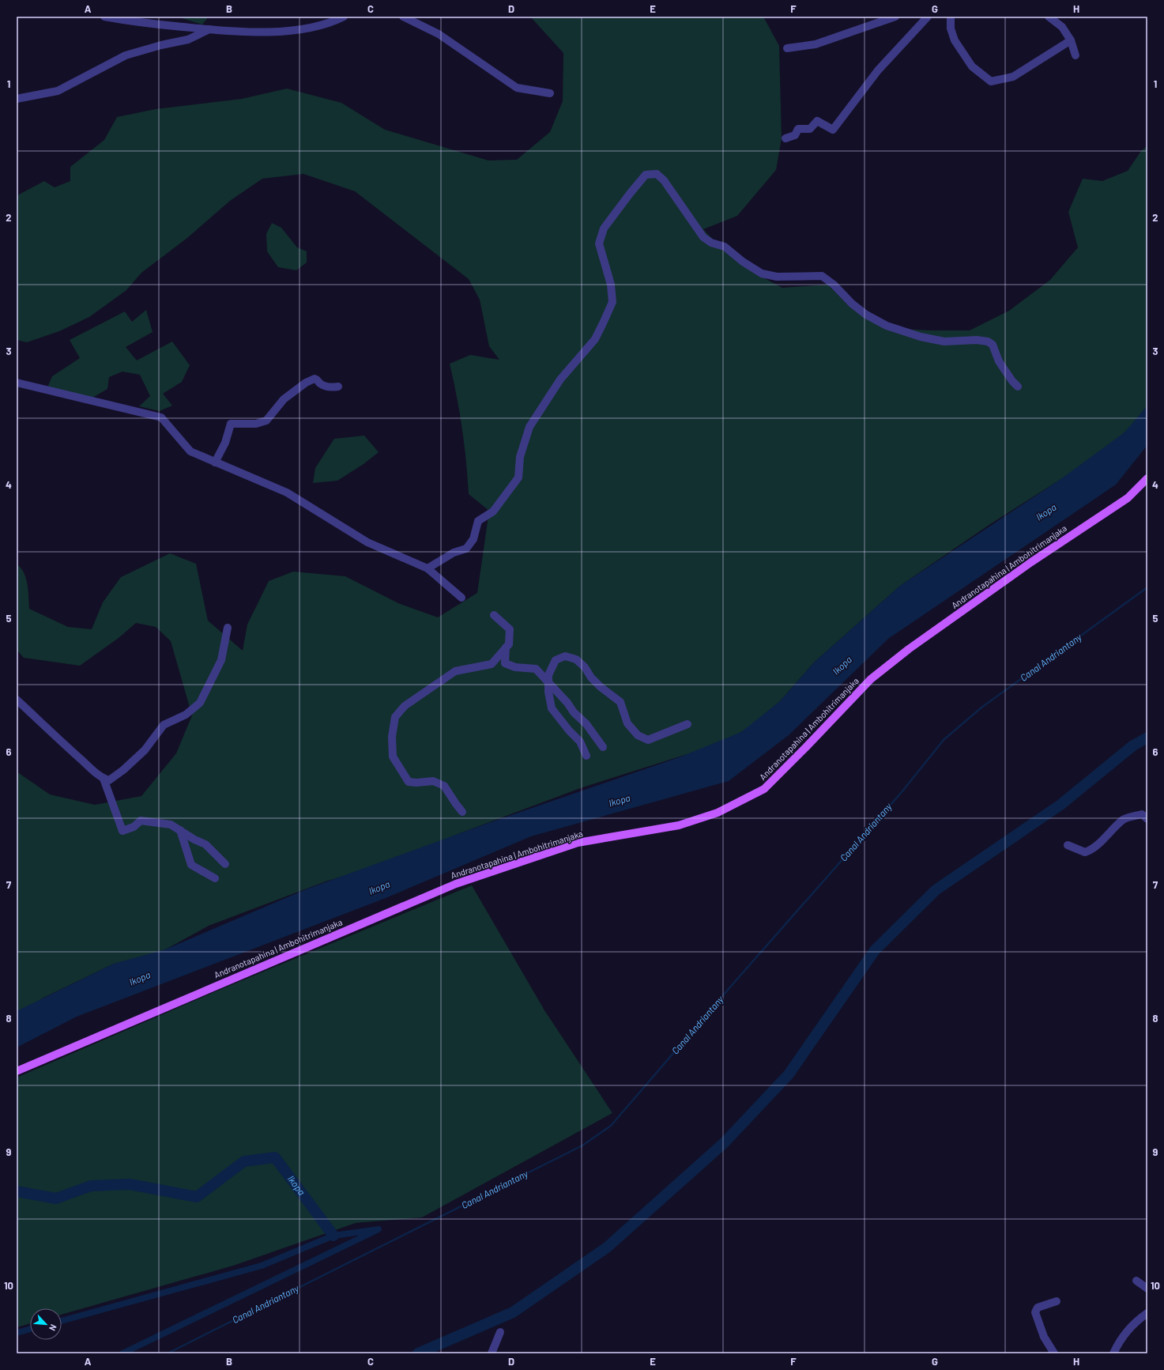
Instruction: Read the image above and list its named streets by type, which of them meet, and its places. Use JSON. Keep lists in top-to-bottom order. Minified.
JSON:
{"streets":{"main road":["Andranotapahina | Ambohitrimanjaka"]},"water":["Ikopa","Canal Andriantany"],"north":"bottom right","grid":{"columns":["A","B","C","D","E","F","G","H"],"rows":["1","2","3","4","5","6","7","8","9","10"]}}
